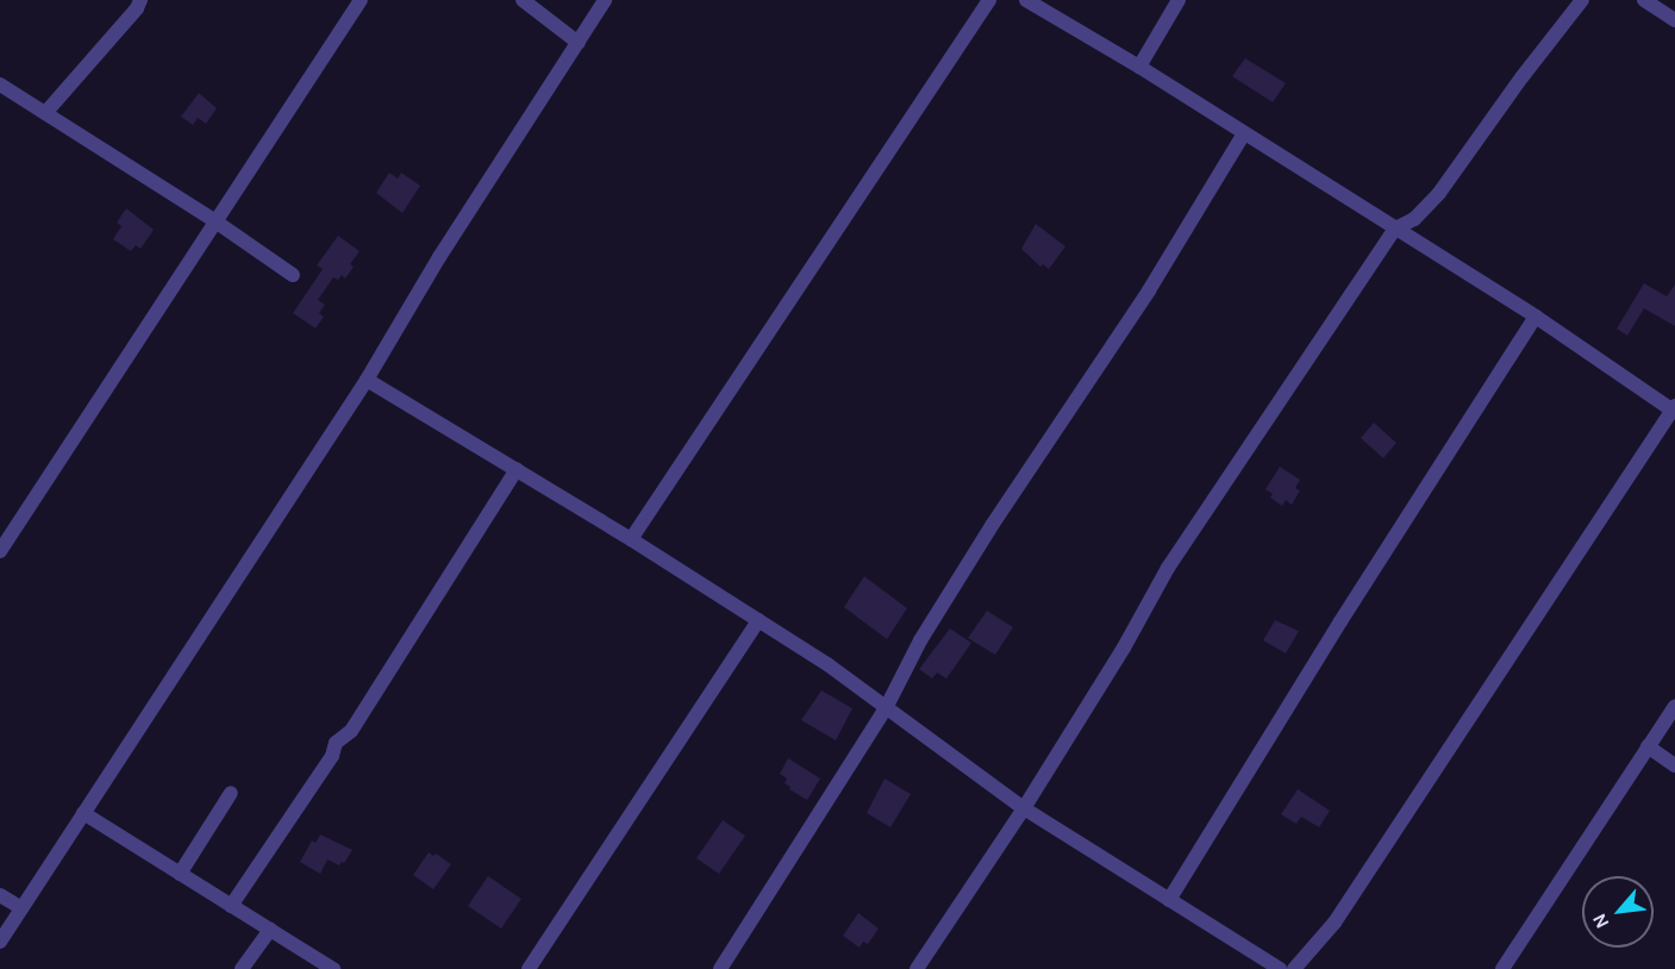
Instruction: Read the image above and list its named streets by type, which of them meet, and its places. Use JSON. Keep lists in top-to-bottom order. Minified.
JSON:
{"north":"bottom left"}
